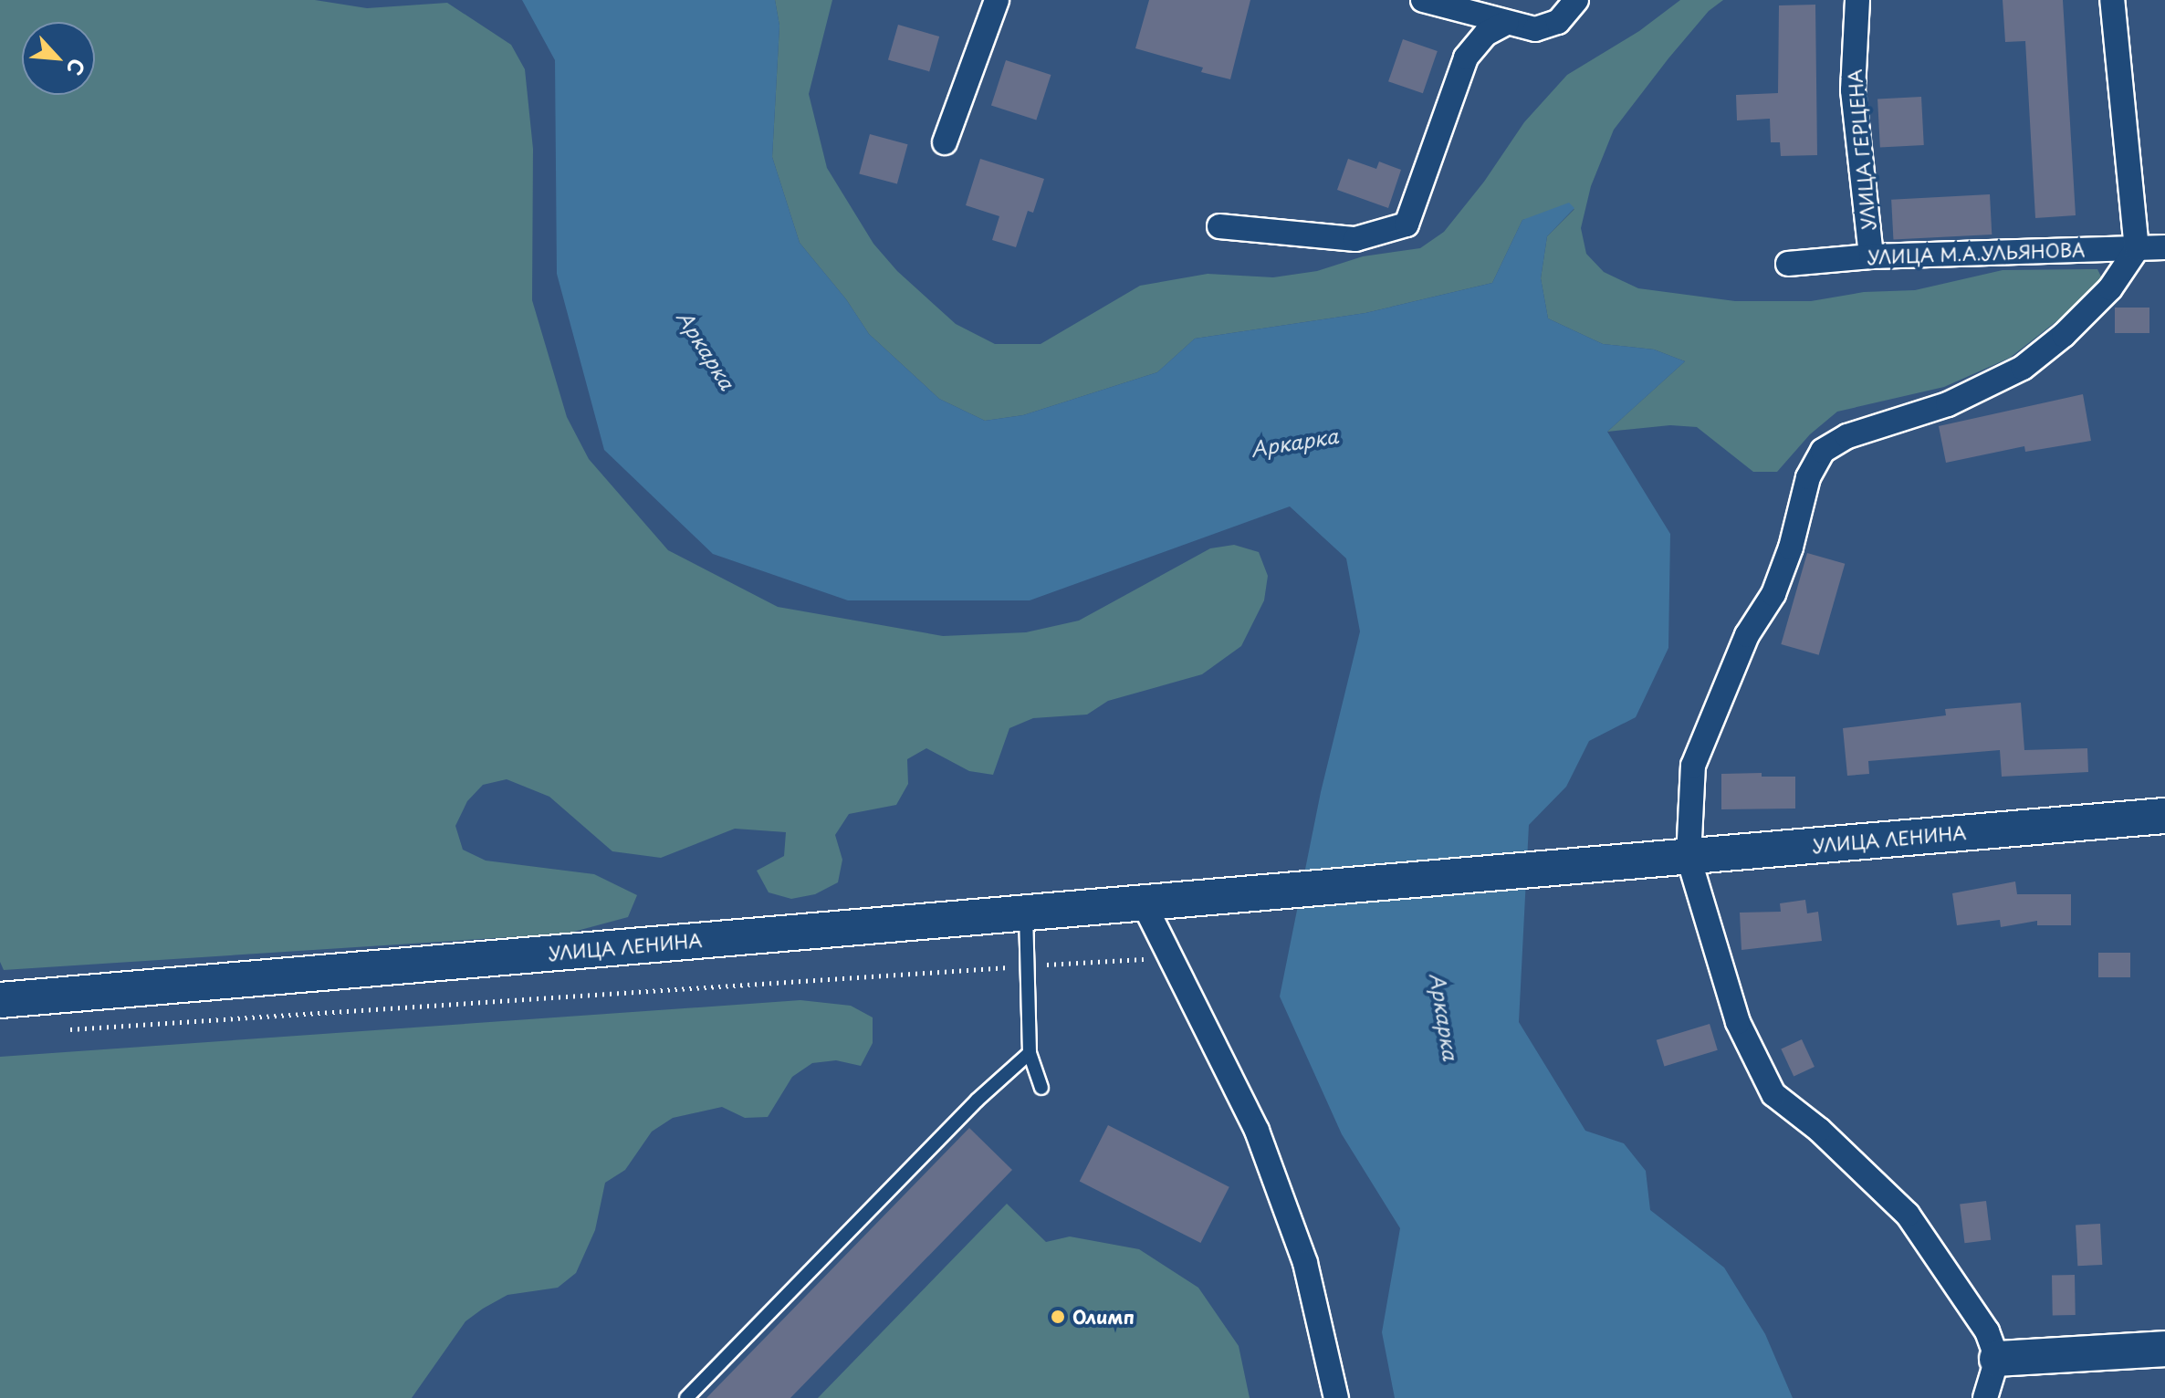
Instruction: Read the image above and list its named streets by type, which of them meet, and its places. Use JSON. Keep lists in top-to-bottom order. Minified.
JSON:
{"streets":{"main road":["УЛИЦА ЛЕНИНА"],"street":["УЛИЦА ГЕРЦЕНА","УЛИЦА М.А.УЛЬЯНОВА"]},"crossings":[["УЛИЦА ГЕРЦЕНА","УЛИЦА М.А.УЛЬЯНОВА"]],"water":["Аркарка"],"places":["Олимп"],"north":"bottom right"}
